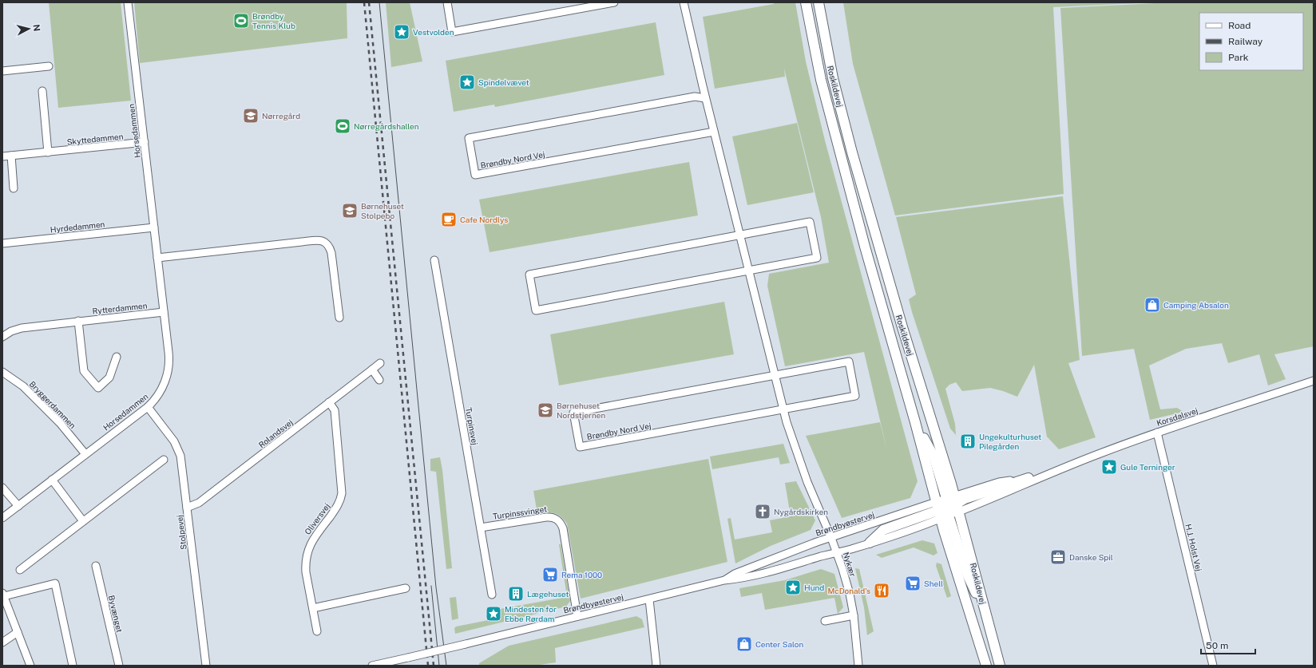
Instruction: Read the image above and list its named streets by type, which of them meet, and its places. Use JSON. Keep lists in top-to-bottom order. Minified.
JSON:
{"streets":{"main road":["Roskildevej"],"street":["Horsedammen","Skyttedammen","Brøndby Nord Vej","Hyrdedammen","Rytterdammen","Bryggerdammen","Korsdalsvej","Turpinsvej","Rolandsvej","Turpinssvinget","Oliversvej","Brøndbyøstervej","Stolpevej","H.J. Holst Vej","Nykær","Byvænget"]},"crossings":[["Roskildevej","Korsdalsvej"],["Roskildevej","Brøndbyøstervej"],["Horsedammen","Skyttedammen"],["Horsedammen","Hyrdedammen"],["Horsedammen","Rytterdammen"],["Horsedammen","Bryggerdammen"],["Horsedammen","Stolpevej"],["Korsdalsvej","Brøndbyøstervej"],["Korsdalsvej","H.J. Holst Vej"],["Turpinsvej","Turpinssvinget"],["Rolandsvej","Oliversvej"],["Rolandsvej","Stolpevej"],["Turpinssvinget","Brøndbyøstervej"],["Brøndbyøstervej","Nykær"]],"places":{"sports":["Brøndby Tennis Klub","Nørregårdshallen"],"place":["Vestvolden","Spindelvævet","Gule Terninger","Hund","Mindesten for Ebbe Rørdam"],"school or university":["Nørregård","Børnehuset Stolpebo","Børnehuset Nordstjernen"],"cafe":["Cafe Nordlys"],"shop":["Camping Absalon","Center Salon"],"building":["Ungekulturhuset Pilegården","Lægehuset"],"church":["Nygårdskirken"],"office":["Danske Spil"],"supermarket":["Rema 1000","Shell"],"restaurant":["McDonald's"]},"legend":["Road","Railway","Park"],"scale_bar":"50 m","north":"right"}
